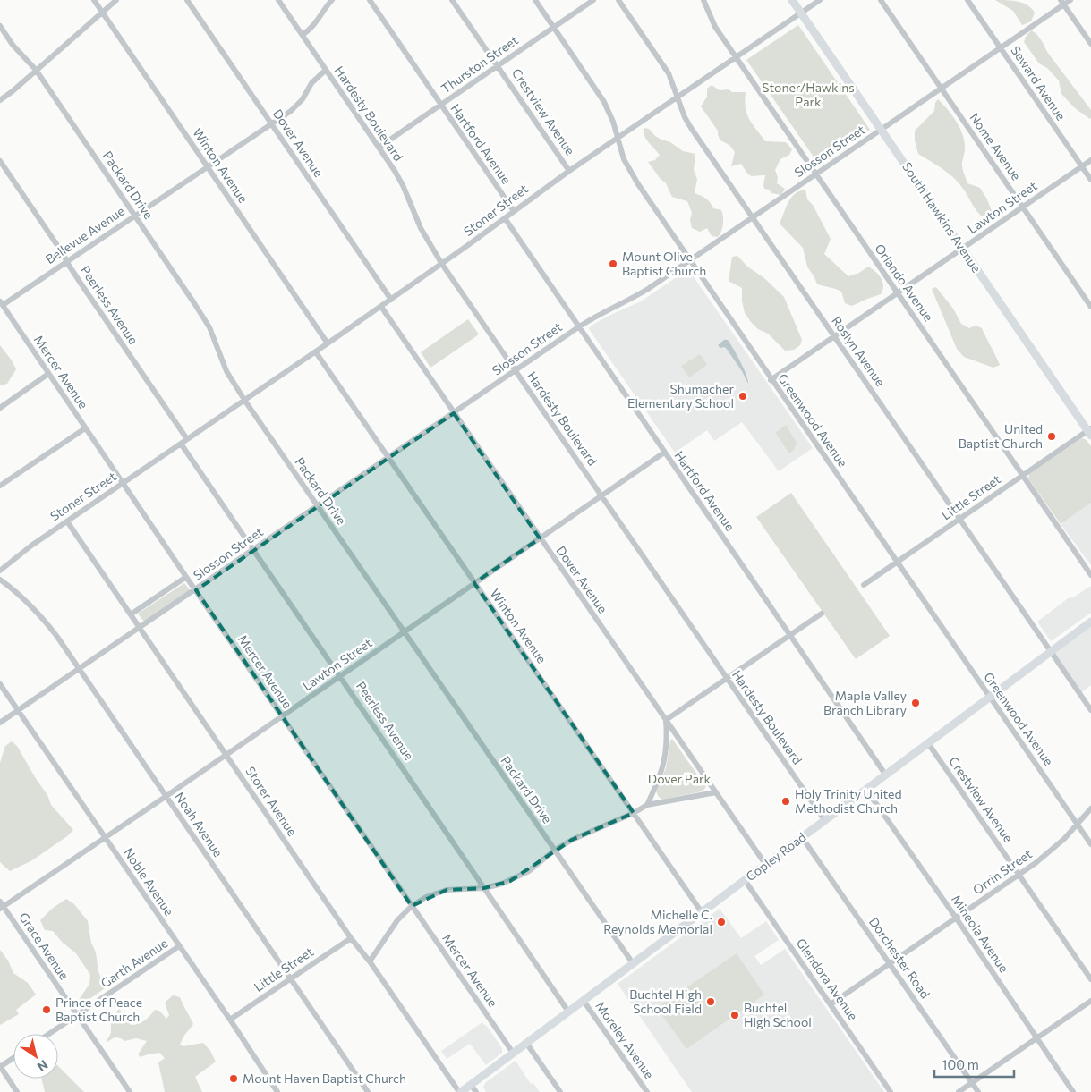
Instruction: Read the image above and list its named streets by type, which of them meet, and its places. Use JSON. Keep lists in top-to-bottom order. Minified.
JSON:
{"streets":{"main road":["South Hawkins Avenue","Copley Road"],"street":["Thurston Street","Seward Avenue","Crestview Avenue","Hardesty Boulevard","Dover Avenue","Hartford Avenue","Nome Avenue","Slosson Street","Winton Avenue","Packard Drive","Lawton Street","Stoner Street","Bellevue Avenue","Orlando Avenue","Peerless Avenue","Roslyn Avenue","Mercer Avenue","Greenwood Avenue","Little Street","Storer Avenue","Noah Avenue","Orrin Street","Noble Avenue","Mineola Avenue","Grace Avenue","Dorchester Road","Garth Avenue","Glendora Avenue","Moreley Avenue"]},"crossings":[["Thurston Street","Crestview Avenue"],["Thurston Street","Hardesty Boulevard"],["Thurston Street","Hartford Avenue"],["Thurston Street","Greenwood Avenue"],["Seward Avenue","Slosson Street"],["Seward Avenue","Lawton Street"],["Crestview Avenue","Stoner Street"],["Crestview Avenue","Copley Road"],["Crestview Avenue","Orrin Street"],["Hardesty Boulevard","Slosson Street"],["Hardesty Boulevard","Lawton Street"],["Hardesty Boulevard","Stoner Street"],["Hardesty Boulevard","Bellevue Avenue"],["Hardesty Boulevard","Copley Road"],["Dover Avenue","Slosson Street"],["Dover Avenue","Lawton Street"],["Dover Avenue","Stoner Street"],["Dover Avenue","Bellevue Avenue"],["Dover Avenue","Copley Road"],["Hartford Avenue","Slosson Street"],["Hartford Avenue","Lawton Street"],["Hartford Avenue","Stoner Street"],["Hartford Avenue","Copley Road"],["Nome Avenue","Slosson Street"],["Nome Avenue","Lawton Street"],["Slosson Street","Winton Avenue"],["Slosson Street","Packard Drive"],["Slosson Street","South Hawkins Avenue"],["Slosson Street","Orlando Avenue"],["Slosson Street","Peerless Avenue"],["Slosson Street","Roslyn Avenue"],["Slosson Street","Mercer Avenue"],["Slosson Street","Greenwood Avenue"],["Slosson Street","Storer Avenue"],["Slosson Street","Noah Avenue"],["Slosson Street","Noble Avenue"],["Winton Avenue","Lawton Street"],["Winton Avenue","Stoner Street"],["Winton Avenue","Bellevue Avenue"],["Winton Avenue","Copley Road"],["Packard Drive","Lawton Street"],["Packard Drive","Stoner Street"],["Packard Drive","Bellevue Avenue"],["Packard Drive","Copley Road"],["Lawton Street","South Hawkins Avenue"],["Lawton Street","Orlando Avenue"],["Lawton Street","Peerless Avenue"],["Lawton Street","Roslyn Avenue"],["Lawton Street","Mercer Avenue"],["Lawton Street","Greenwood Avenue"],["Lawton Street","Storer Avenue"],["Lawton Street","Noah Avenue"],["Lawton Street","Noble Avenue"],["Lawton Street","Grace Avenue"],["Stoner Street","South Hawkins Avenue"],["Stoner Street","Orlando Avenue"],["Stoner Street","Peerless Avenue"],["Stoner Street","Roslyn Avenue"],["Stoner Street","Mercer Avenue"],["Stoner Street","Greenwood Avenue"],["Stoner Street","Storer Avenue"],["South Hawkins Avenue","Little Street"],["Bellevue Avenue","Peerless Avenue"],["Bellevue Avenue","Mercer Avenue"],["Orlando Avenue","Little Street"],["Peerless Avenue","Copley Road"],["Roslyn Avenue","Little Street"],["Roslyn Avenue","Copley Road"],["Mercer Avenue","Copley Road"],["Greenwood Avenue","Little Street"],["Greenwood Avenue","Copley Road"],["Greenwood Avenue","Orrin Street"],["Little Street","Storer Avenue"],["Little Street","Noah Avenue"],["Little Street","Noble Avenue"],["Storer Avenue","Copley Road"],["Copley Road","Mineola Avenue"],["Copley Road","Dorchester Road"],["Copley Road","Glendora Avenue"],["Copley Road","Moreley Avenue"],["Orrin Street","Mineola Avenue"],["Orrin Street","Dorchester Road"],["Orrin Street","Glendora Avenue"],["Noble Avenue","Garth Avenue"],["Grace Avenue","Garth Avenue"]],"parks":["Stoner/Hawkins Park","Dover Park"],"places":["Mount Olive Baptist Church","Shumacher Elementary School","United Baptist Church","Maple Valley Branch Library","Holy Trinity United Methodist Church","Michelle C. Reynolds Memorial","Buchtel High School Field","Prince of Peace Baptist Church","Buchtel High School","Mount Haven Baptist Church"],"scale_bar":"100 m","north":"bottom right"}
